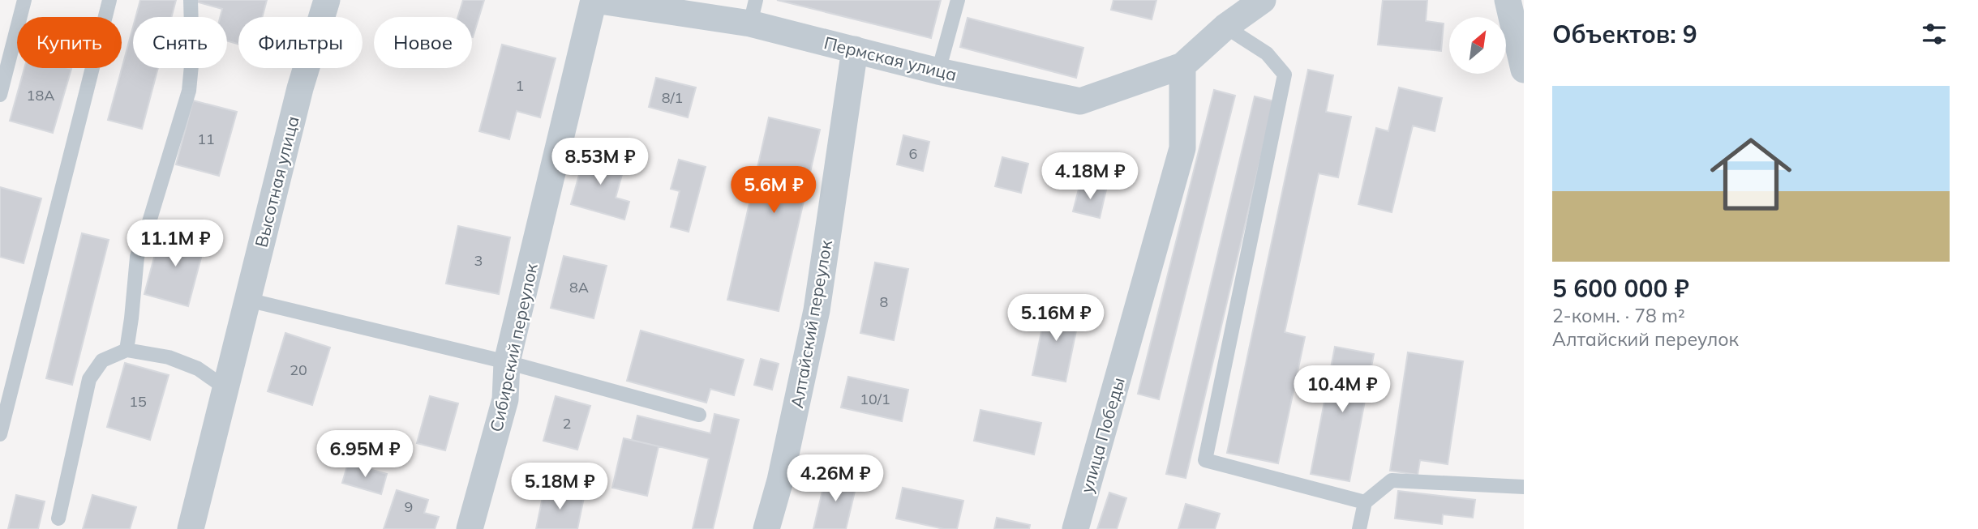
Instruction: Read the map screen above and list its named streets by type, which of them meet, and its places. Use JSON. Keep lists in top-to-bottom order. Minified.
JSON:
{"streets":{"street":["Пермская улица","Высотная улица","Алтайский переулок","Сибирский переулок","улица Победы"]},"crossings":[["Пермская улица","Алтайский переулок"],["Пермская улица","Сибирский переулок"],["Пермская улица","улица Победы"]],"house_numbers":["1","18А","8/1","11","6","3","8А","8","20","10/1","15","2","9"],"north":"top right","page":{"heading":"Объектов: 9","chip":["Купить","Снять","Фильтры","Новое"],"list":[{"name":"5 600 000 ₽","note":"2-комн. · 78 m² · Алтайский переулок"}],"price":["8.53M ₽","4.18M ₽","5.6M ₽","11.1M ₽","5.16M ₽","10.4M ₽","6.95M ₽","4.26M ₽","5.18M ₽"]}}
